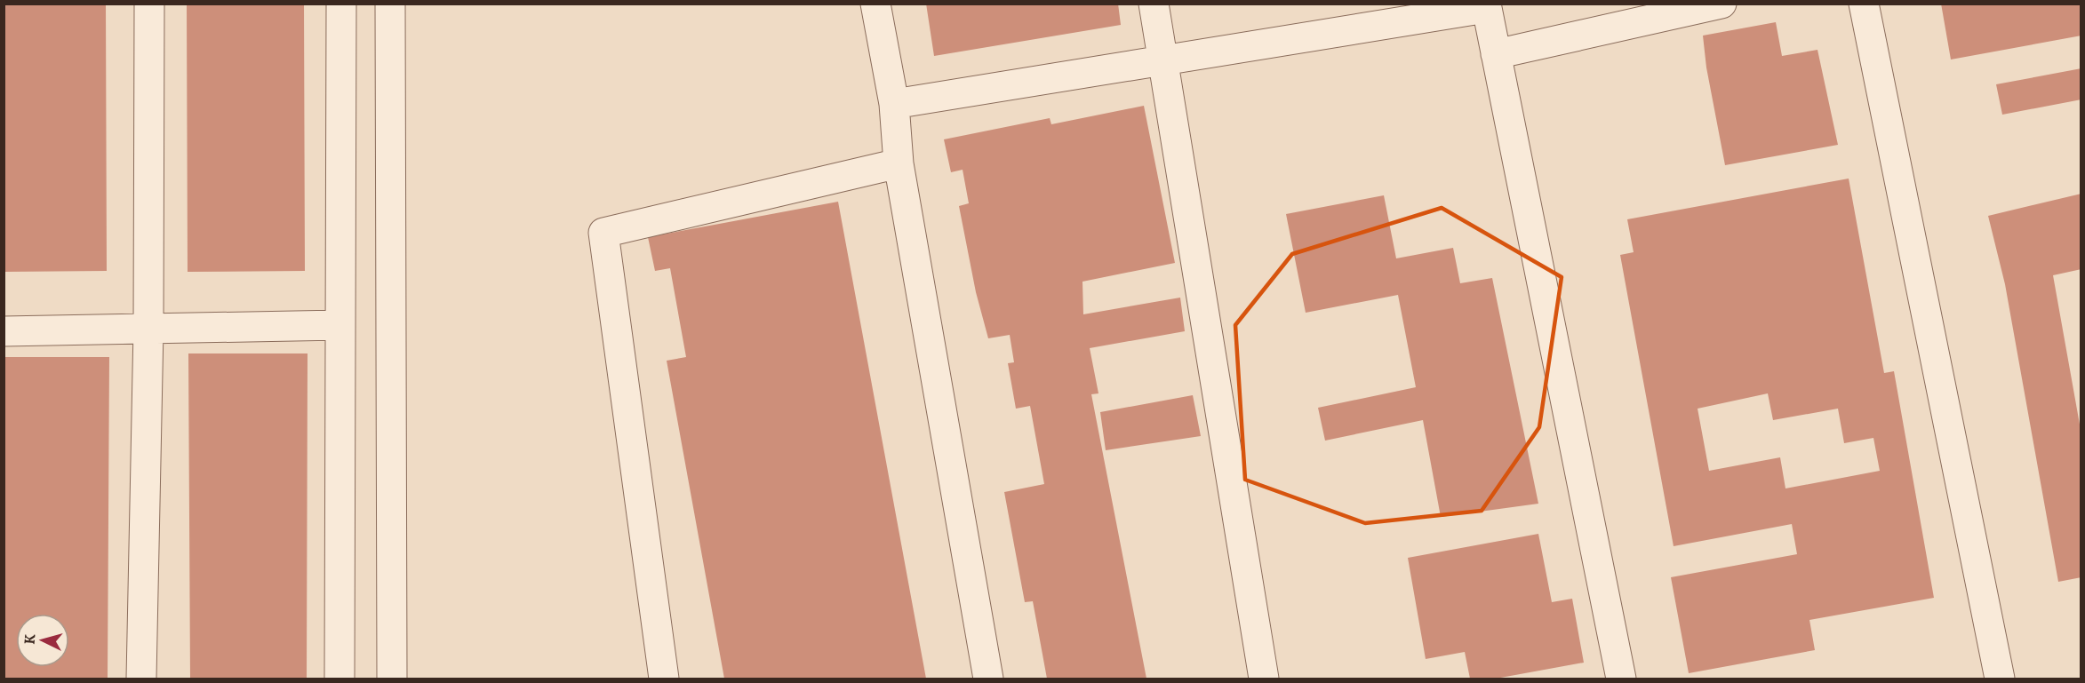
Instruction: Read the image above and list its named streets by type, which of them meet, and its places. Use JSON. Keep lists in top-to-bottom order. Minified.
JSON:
{"north":"left"}
